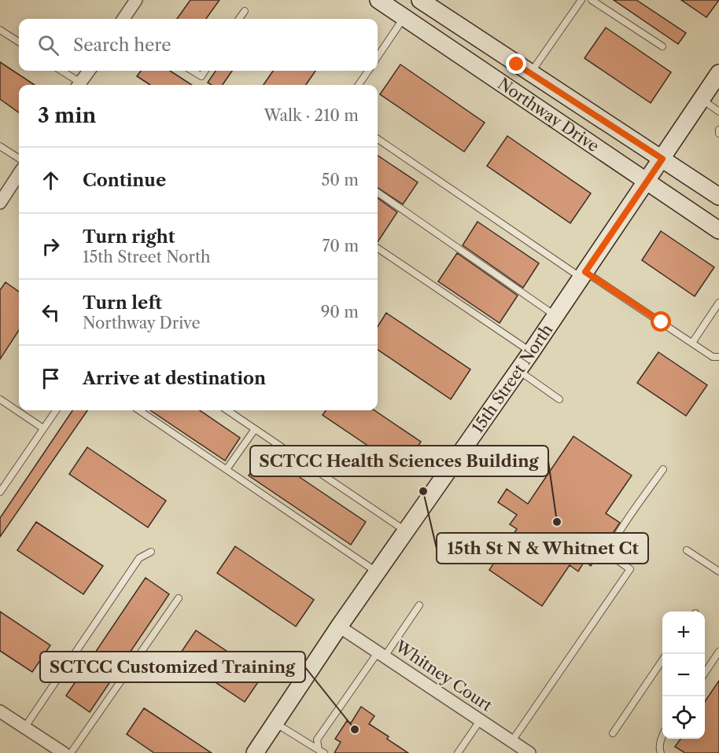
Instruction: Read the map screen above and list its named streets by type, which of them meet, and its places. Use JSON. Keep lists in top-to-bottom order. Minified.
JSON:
{"streets":{"street":["Northway Drive","15th Street North","Whitney Court"]},"crossings":[["Northway Drive","15th Street North"],["15th Street North","Whitney Court"]],"places":["15th St N & Whitnet Ct","SCTCC Health Sciences Building","SCTCC Customized Training"],"page":{"search":"Search here","heading":["3 min","Walk · 210 m"],"list":[["Continue","50 m"],["Turn right","15th Street North","70 m"],["Turn left","Northway Drive","90 m"],"Arrive at destination"],"map_buttons":["+","−"]}}
